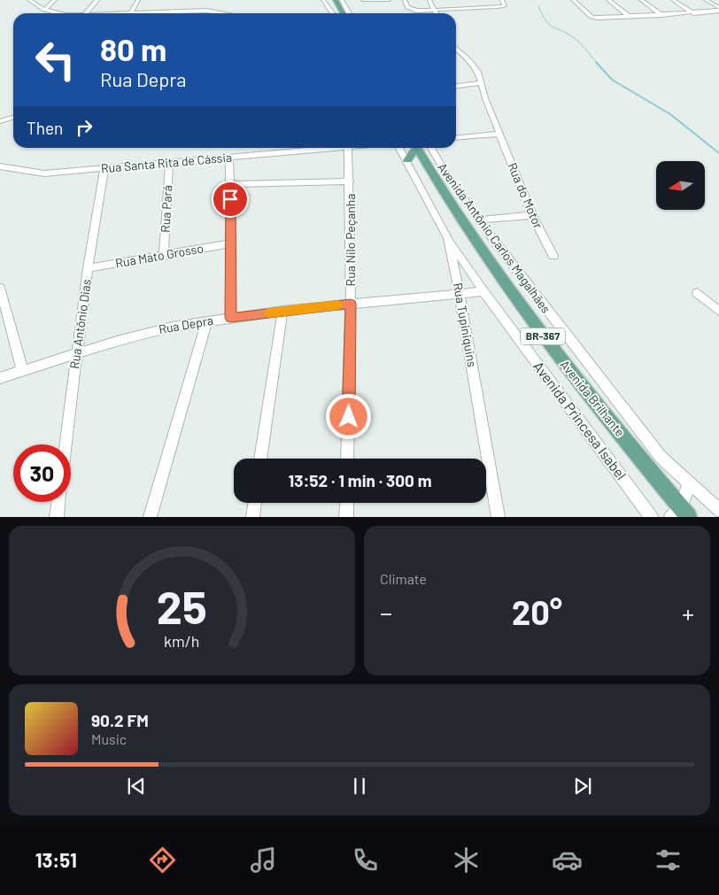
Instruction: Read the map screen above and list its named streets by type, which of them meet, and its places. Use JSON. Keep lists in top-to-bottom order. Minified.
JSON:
{"streets":{"main road":["BR-367","Avenida Brilhante"],"street":["Rua Santa Rita de Cássia","Rua do Motor","Rua Pará","Avenida Antônio Carlos Magalhães","Rua Nilo Peçanha","Rua Mato Grosso","Rua Antônio Dias","Rua Depra","Rua Tupiniquins","Avenida Princesa Isabel"]},"crossings":[["Rua Santa Rita de Cássia","Rua Pará"],["Rua Santa Rita de Cássia","Rua Antônio Dias"],["Rua Pará","Rua Mato Grosso"],["Rua Nilo Peçanha","Rua Depra"],["Rua Mato Grosso","Rua Antônio Dias"],["Rua Antônio Dias","Rua Depra"],["Rua Depra","Rua Tupiniquins"],["Rua Depra","Avenida Princesa Isabel"],["Rua Tupiniquins","Avenida Princesa Isabel"]],"north":"left","page":{"turn":["80 m","Rua Depra"],"then":"Then","limit":"30","trip":"13:52 · 1 min · 300 m","tile":"Climate","heat":["−","20°","+"],"song":["90.2 FM","Music"],"tabs":"13:51","gauge":["25","km/h"]}}
